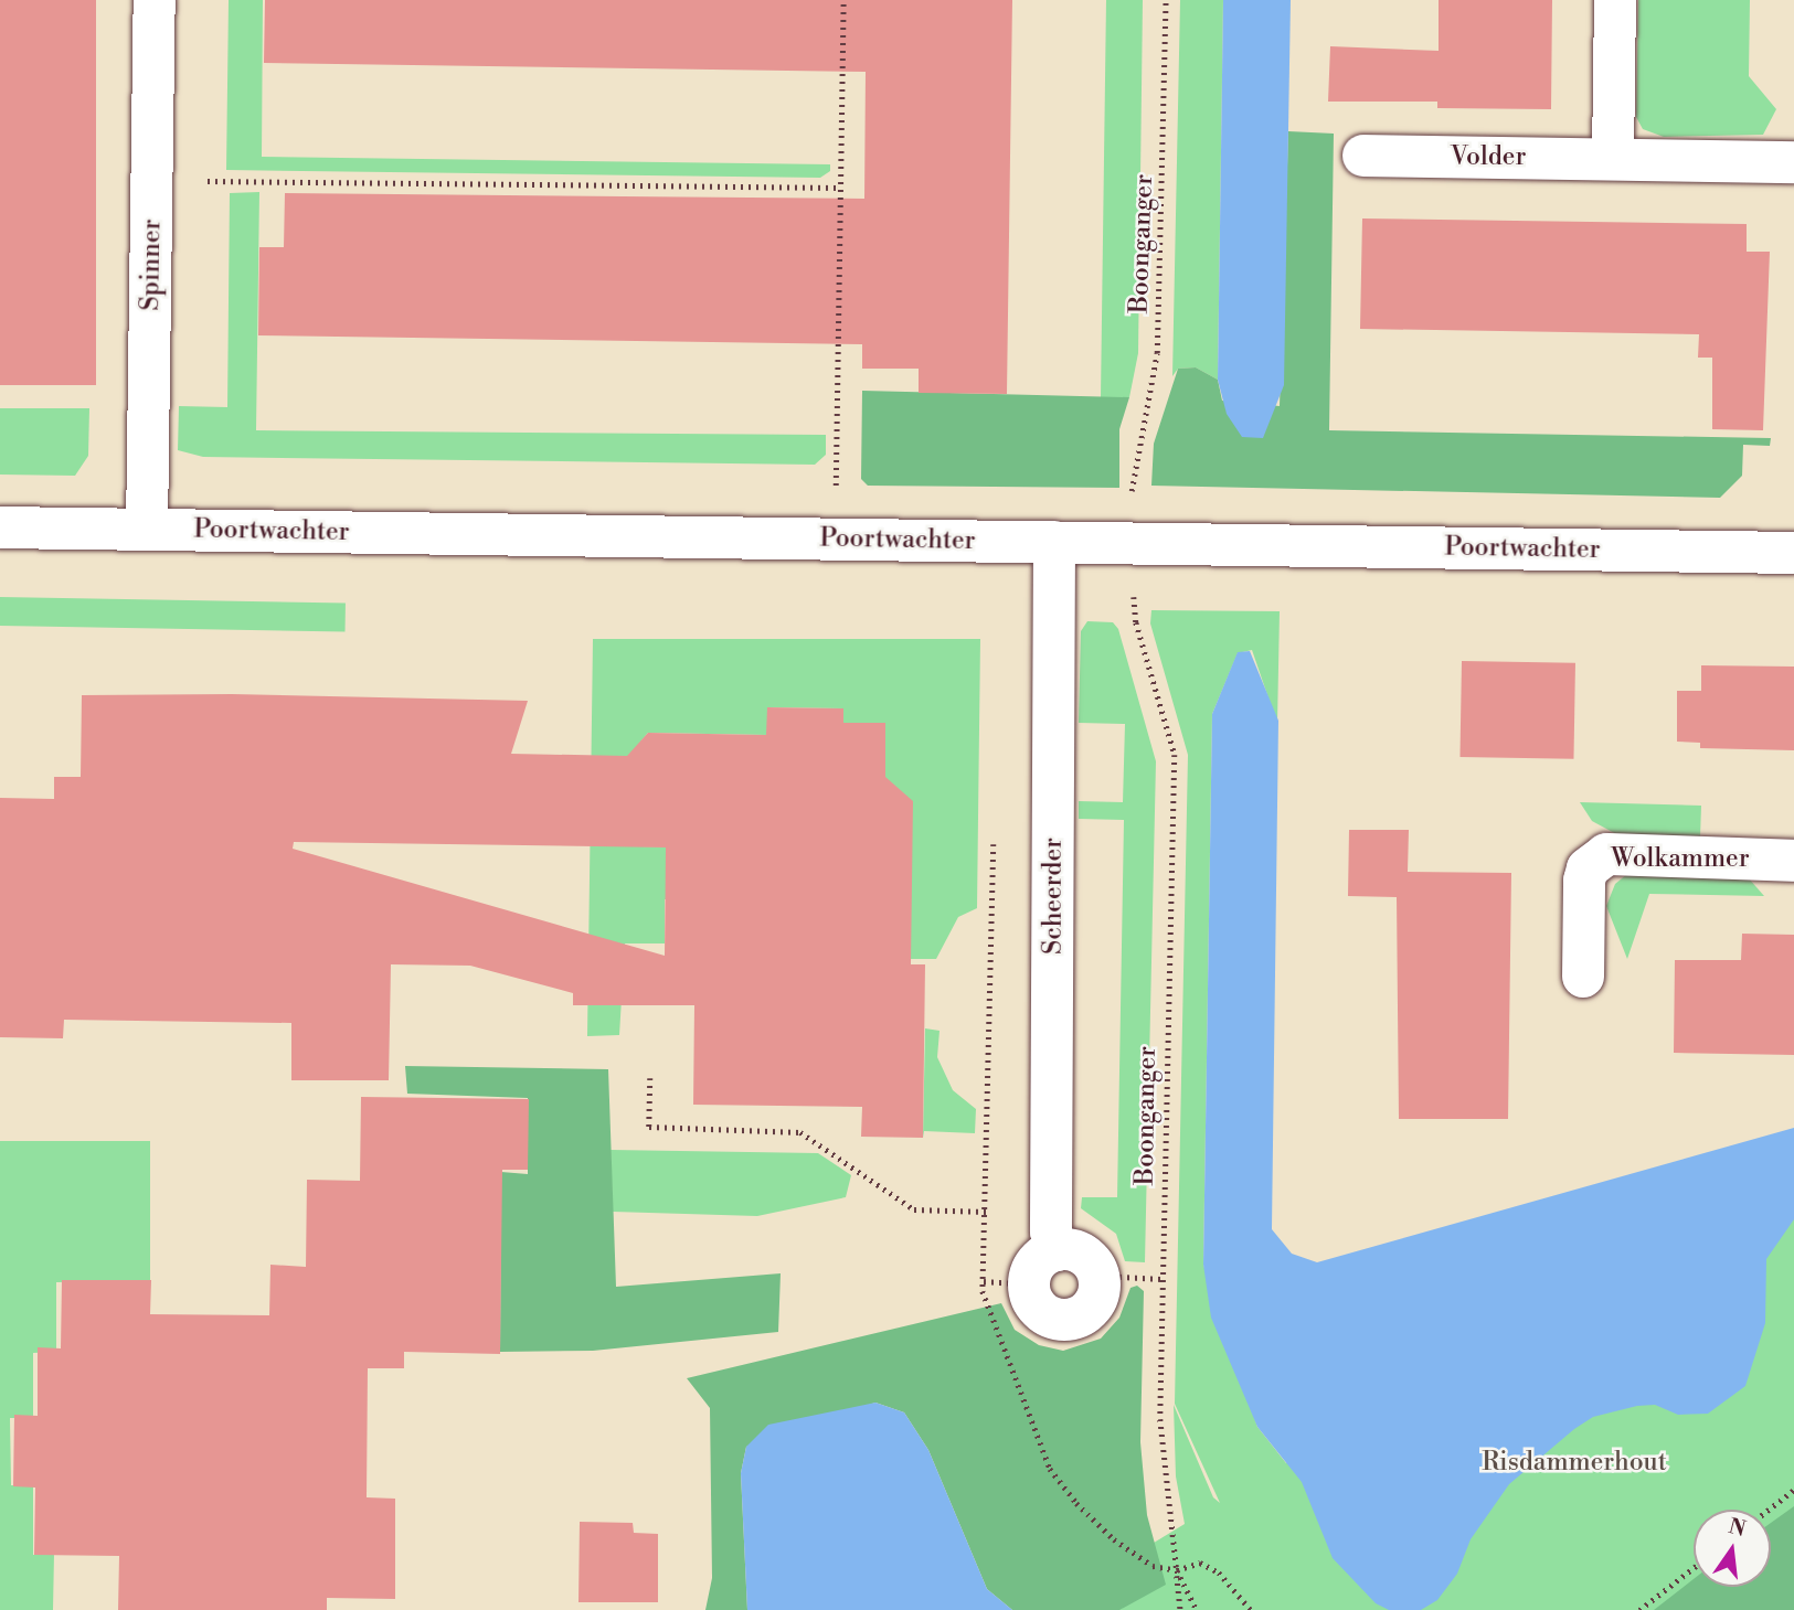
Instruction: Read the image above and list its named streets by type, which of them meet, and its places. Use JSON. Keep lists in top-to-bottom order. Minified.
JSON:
{"streets":{"street":["Volder","Spinner","Poortwachter","Wolkammer","Scheerder"],"path":["Boonganger"]},"crossings":[["Spinner","Poortwachter"],["Poortwachter","Scheerder"]],"parks":["Risdammerhout"],"north":"top"}
